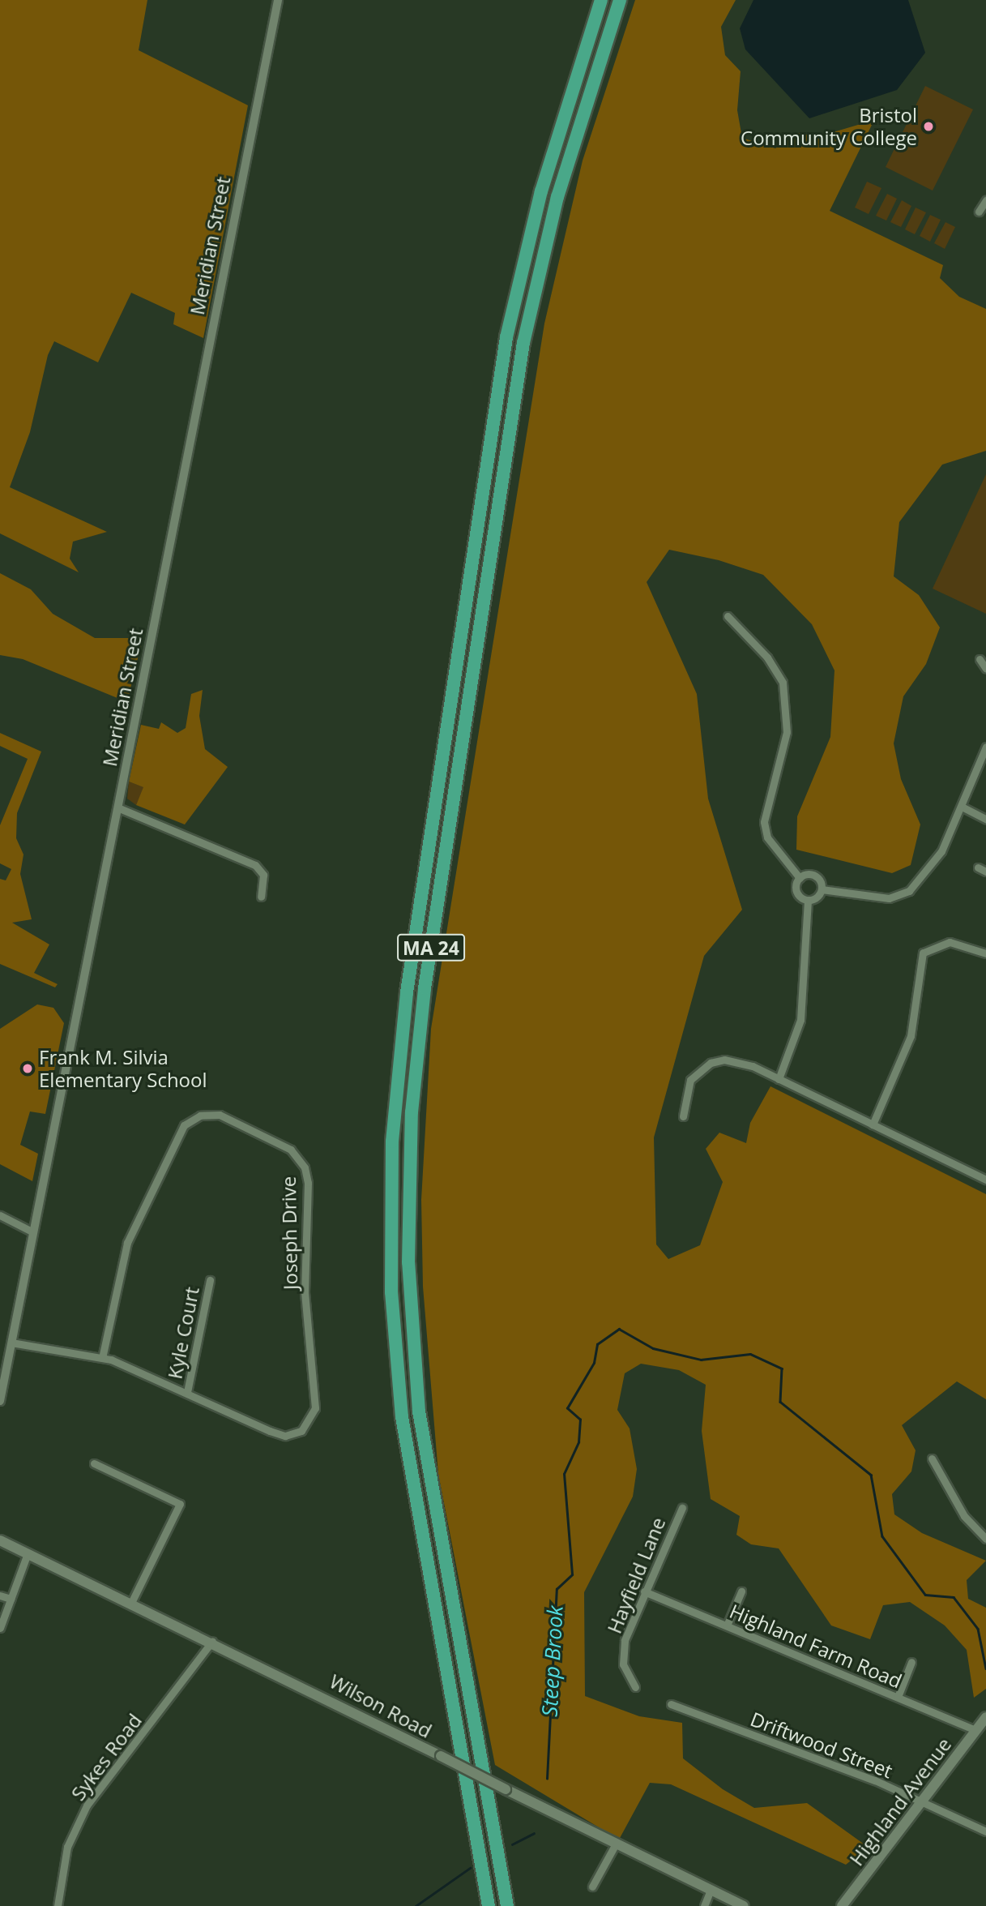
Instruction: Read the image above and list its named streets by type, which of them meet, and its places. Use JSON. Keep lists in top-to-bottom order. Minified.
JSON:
{"streets":{"highway":["MA 24"],"main road":["Wilson Road","Highland Avenue"],"street":["Meridian Street","Joseph Drive","Kyle Court","Hayfield Lane","Highland Farm Road","Driftwood Street","Sykes Road"]},"crossings":[["Meridian Street","Joseph Drive"],["Joseph Drive","Kyle Court"],["Hayfield Lane","Highland Farm Road"],["Highland Farm Road","Highland Avenue"],["Wilson Road","Sykes Road"],["Driftwood Street","Highland Avenue"]],"water":["Steep Brook"],"places":["Bristol Community College","Frank M. Silvia Elementary School"]}
